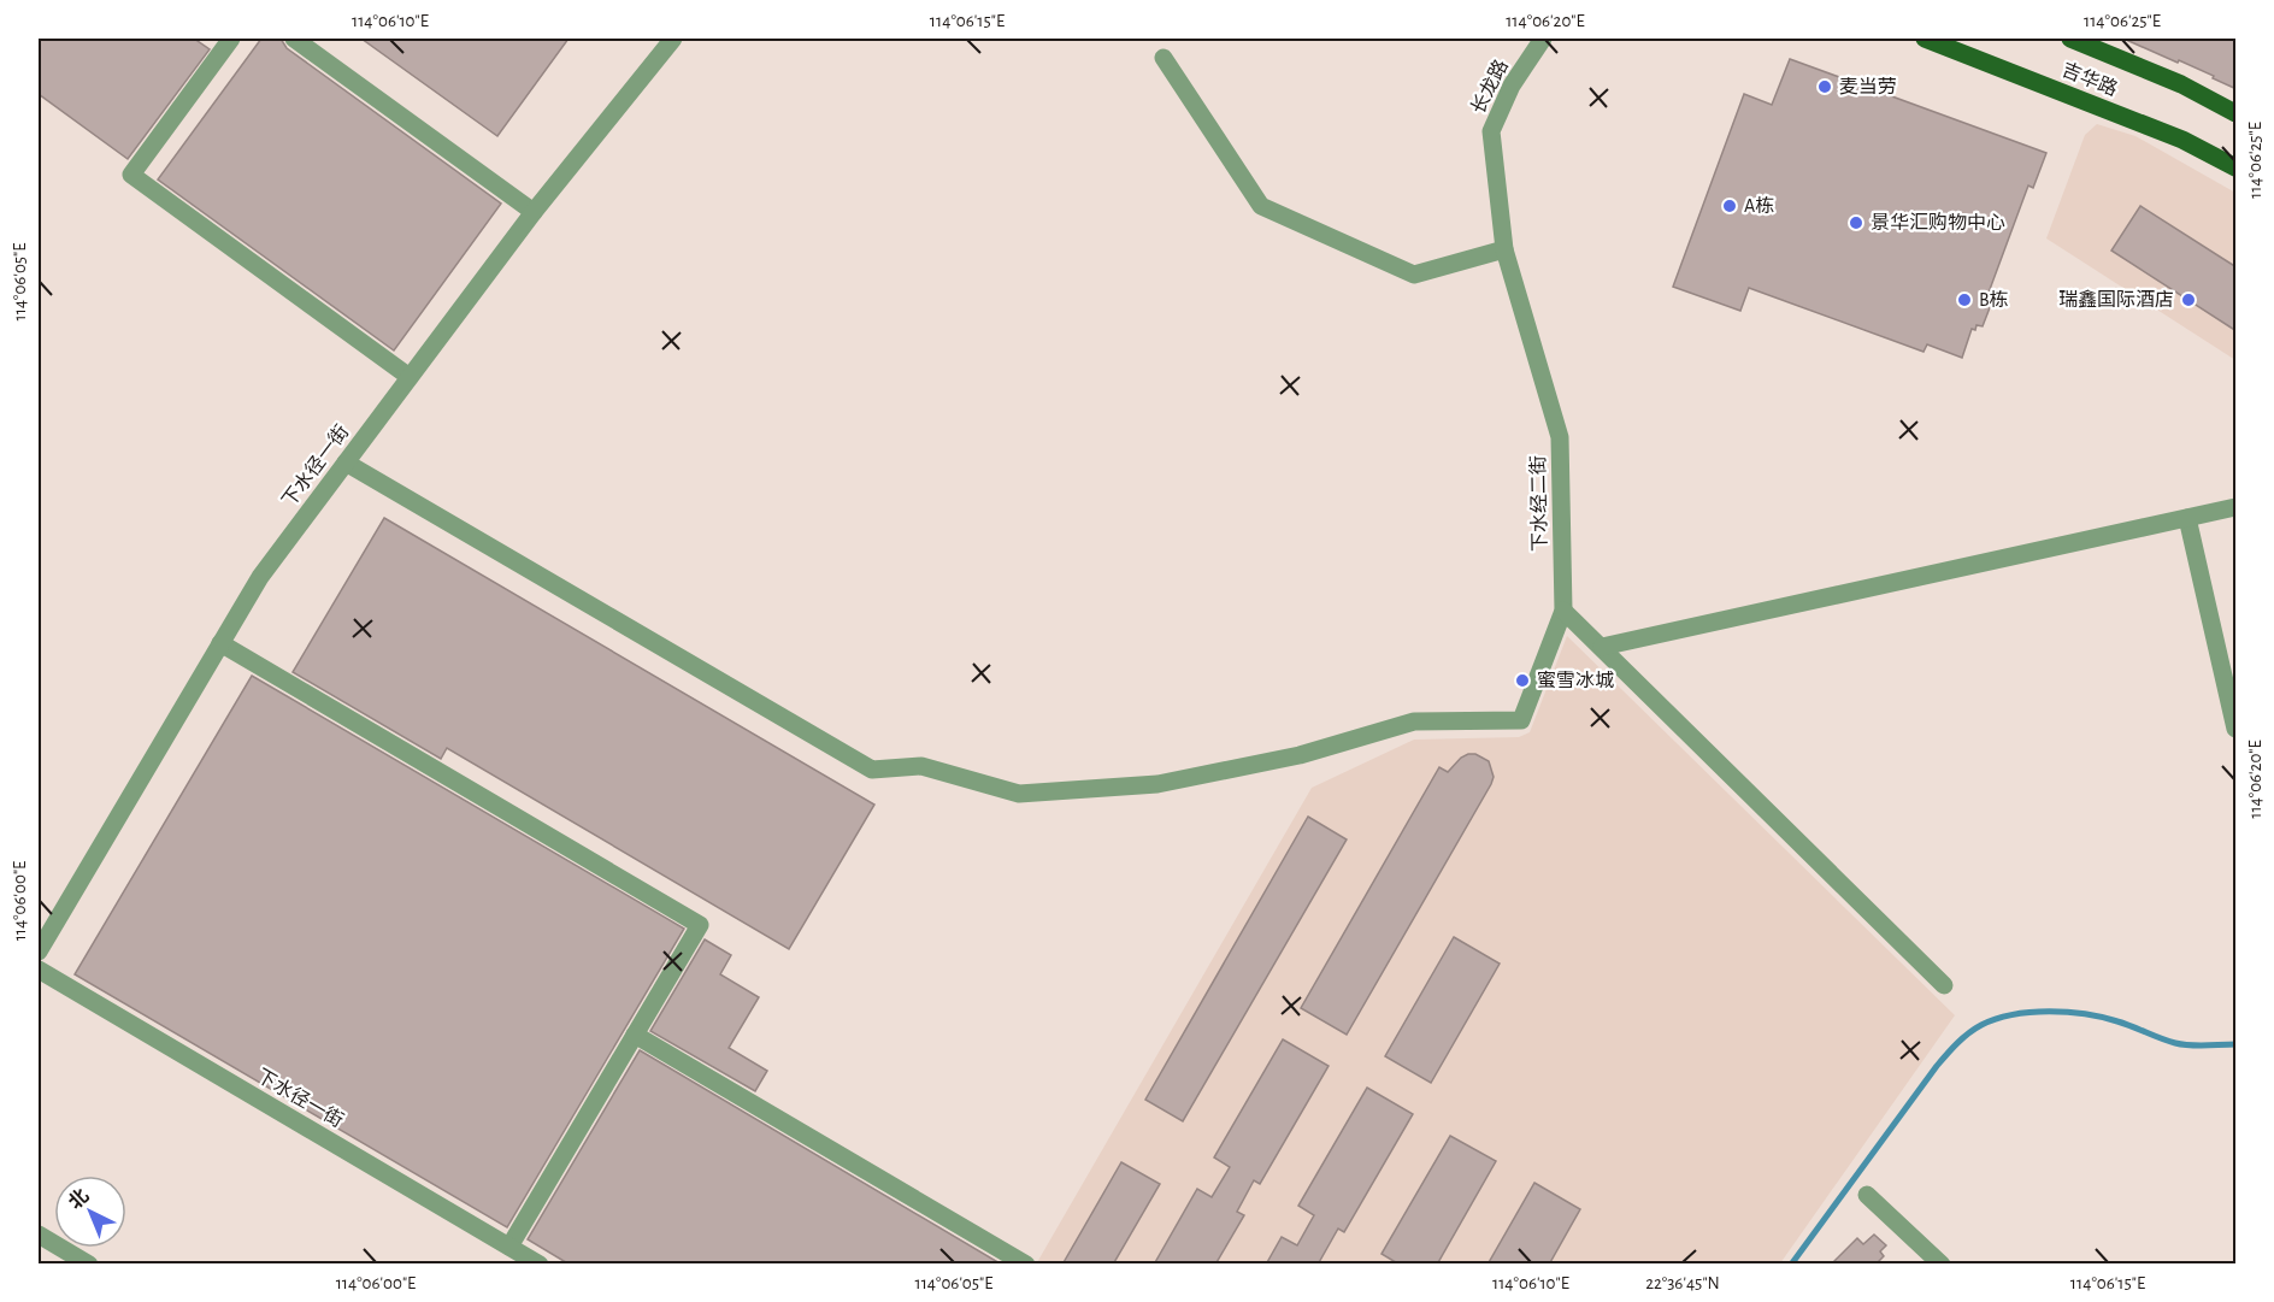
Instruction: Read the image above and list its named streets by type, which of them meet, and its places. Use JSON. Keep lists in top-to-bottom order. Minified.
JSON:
{"streets":{"main road":["吉华路"],"street":["长龙路","下水径一街","下水经二街"]},"crossings":[["长龙路","下水经二街"],["下水径一街","下水经二街"]],"places":["麦当劳","A栋","景华汇购物中心","B栋","瑞鑫国际酒店","蜜雪冰城"],"north":"top left","coordinates":["114°06'10\"E","114°06'15\"E","114°06'20\"E","114°06'25\"E","114°06'05\"E","114°06'00\"E","22°36'45\"N"]}
